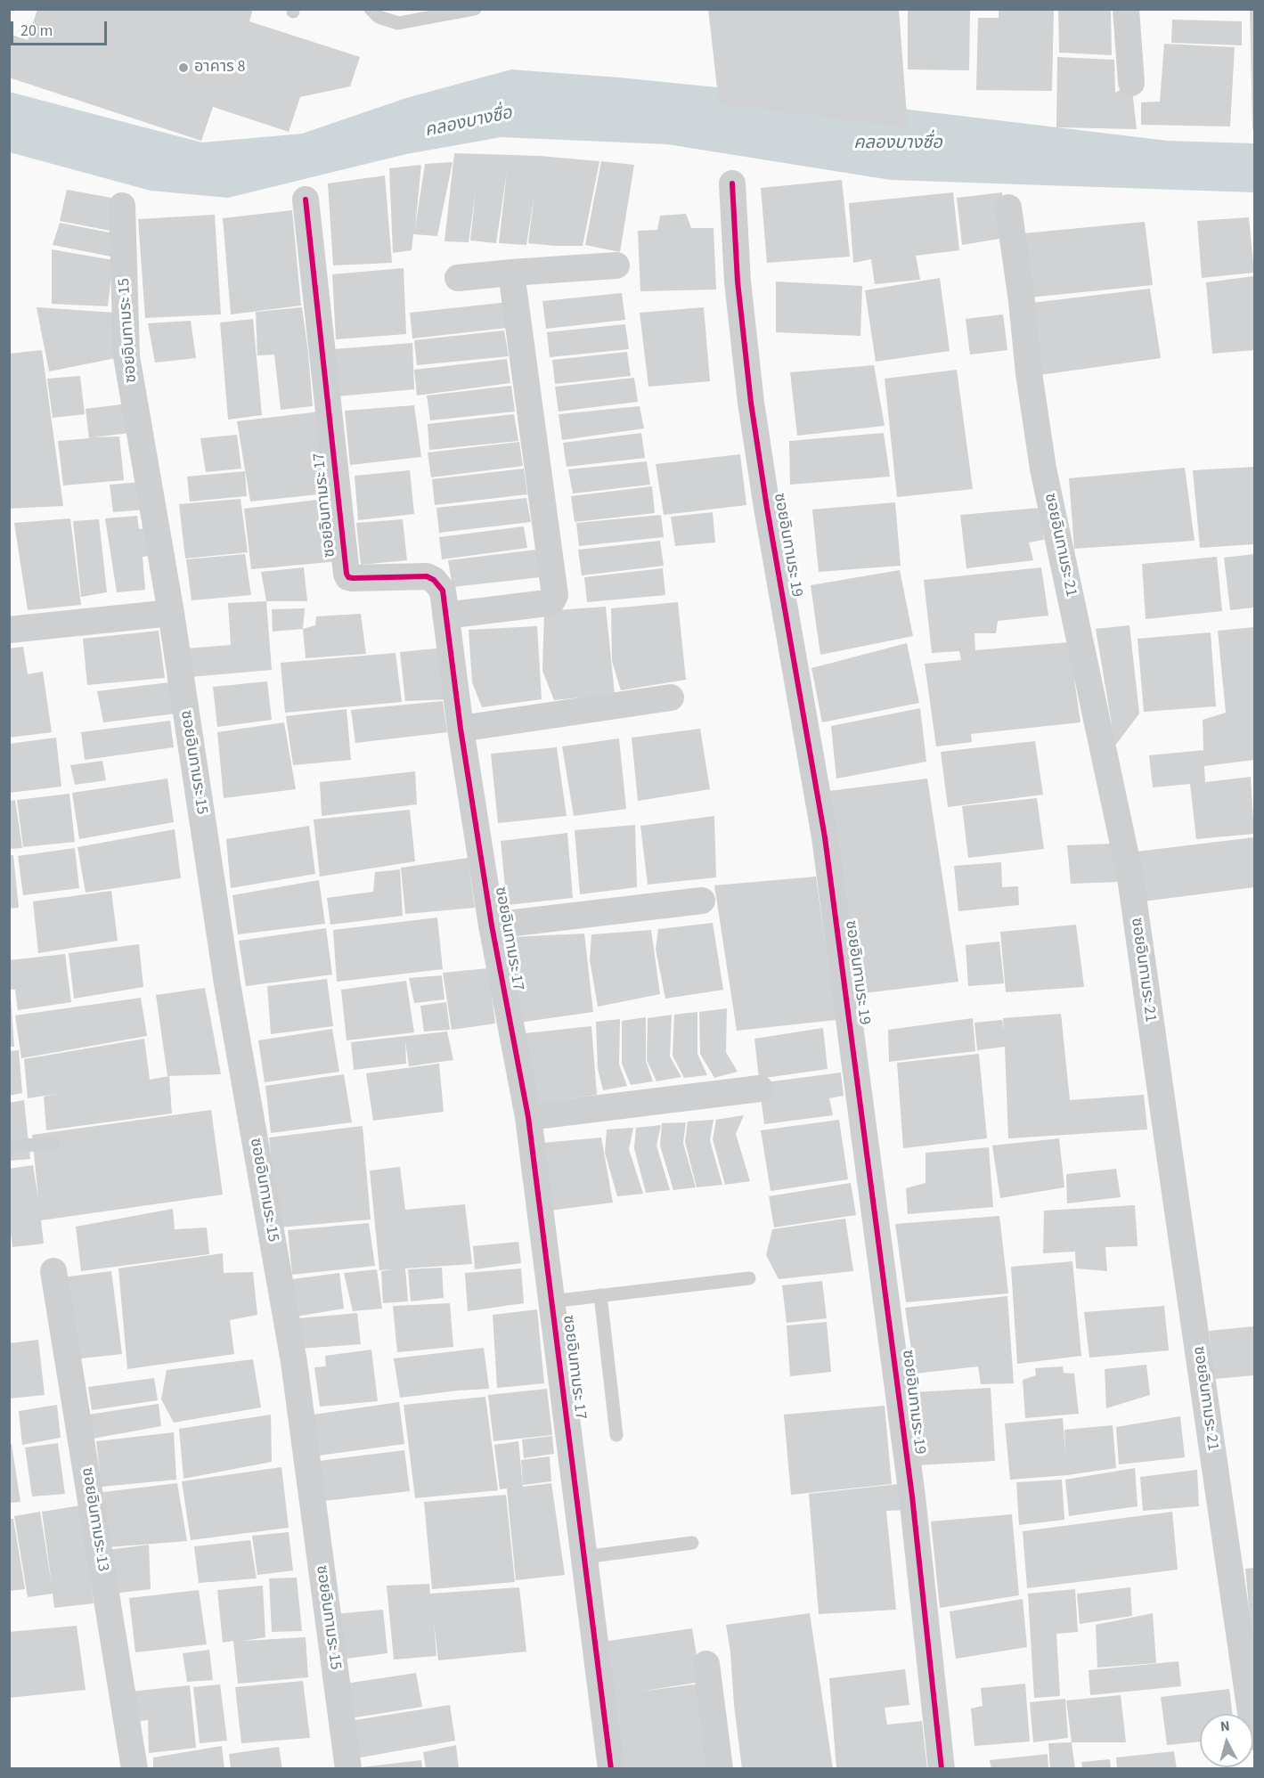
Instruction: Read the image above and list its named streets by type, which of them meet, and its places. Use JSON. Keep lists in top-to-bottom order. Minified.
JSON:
{"streets":{"street":["ซอยอินทามระ 15","ซอยอินทามระ 17","ซอยอินทามระ 19","ซอยอินทามระ 21","ซอยอินทามระ 13"]},"water":["คลองบางซื่อ"],"places":["อาคาร 8"],"scale_bar":"20 m","north":"top"}
